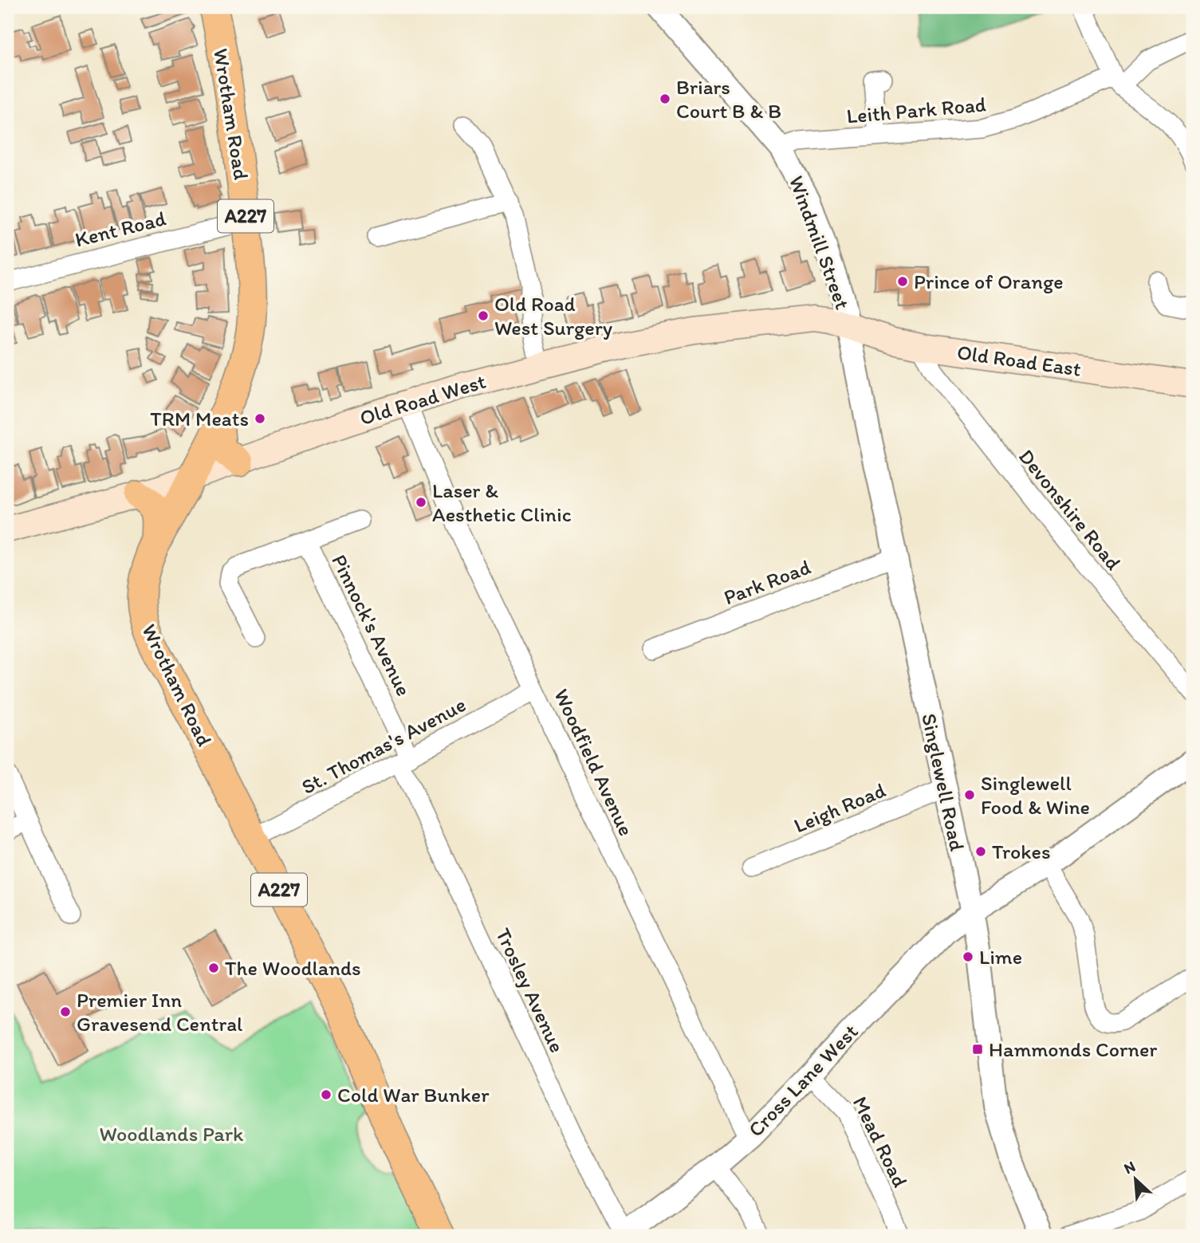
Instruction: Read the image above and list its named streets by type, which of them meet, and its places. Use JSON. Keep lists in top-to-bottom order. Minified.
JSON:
{"streets":{"main road":["Wrotham Road","A227","Old Road East","Old Road West"],"street":["Leith Park Road","Kent Road","Windmill Street","Devonshire Road","Park Road","Pinnock's Avenue","St. Thomas's Avenue","Woodfield Avenue","Singlewell Road","Leigh Road","Trosley Avenue","Cross Lane West","Mead Road"]},"crossings":[["Leith Park Road","Windmill Street"],["Wrotham Road","A227"],["Wrotham Road","Kent Road"],["Wrotham Road","Old Road West"],["Wrotham Road","St. Thomas's Avenue"],["A227","Old Road West"],["Windmill Street","Old Road East"],["Windmill Street","Old Road West"],["Windmill Street","Singlewell Road"],["Old Road East","Old Road West"],["Old Road East","Devonshire Road"],["Old Road East","Singlewell Road"],["Old Road West","Woodfield Avenue"],["Old Road West","Singlewell Road"],["Park Road","Singlewell Road"],["Pinnock's Avenue","St. Thomas's Avenue"],["Pinnock's Avenue","Trosley Avenue"],["St. Thomas's Avenue","Woodfield Avenue"],["St. Thomas's Avenue","Trosley Avenue"],["Woodfield Avenue","Cross Lane West"],["Singlewell Road","Leigh Road"],["Singlewell Road","Cross Lane West"],["Trosley Avenue","Cross Lane West"],["Cross Lane West","Mead Road"]],"parks":["Woodlands Park"],"places":{"other":["Briars Court B & B","Prince of Orange","Old Road West Surgery","TRM Meats","Laser & Aesthetic Clinic","Singlewell Food & Wine","Trokes","Lime","The Woodlands","Premier Inn Gravesend Central","Cold War Bunker"],"transit":["Hammonds Corner"]},"north":"top left"}
